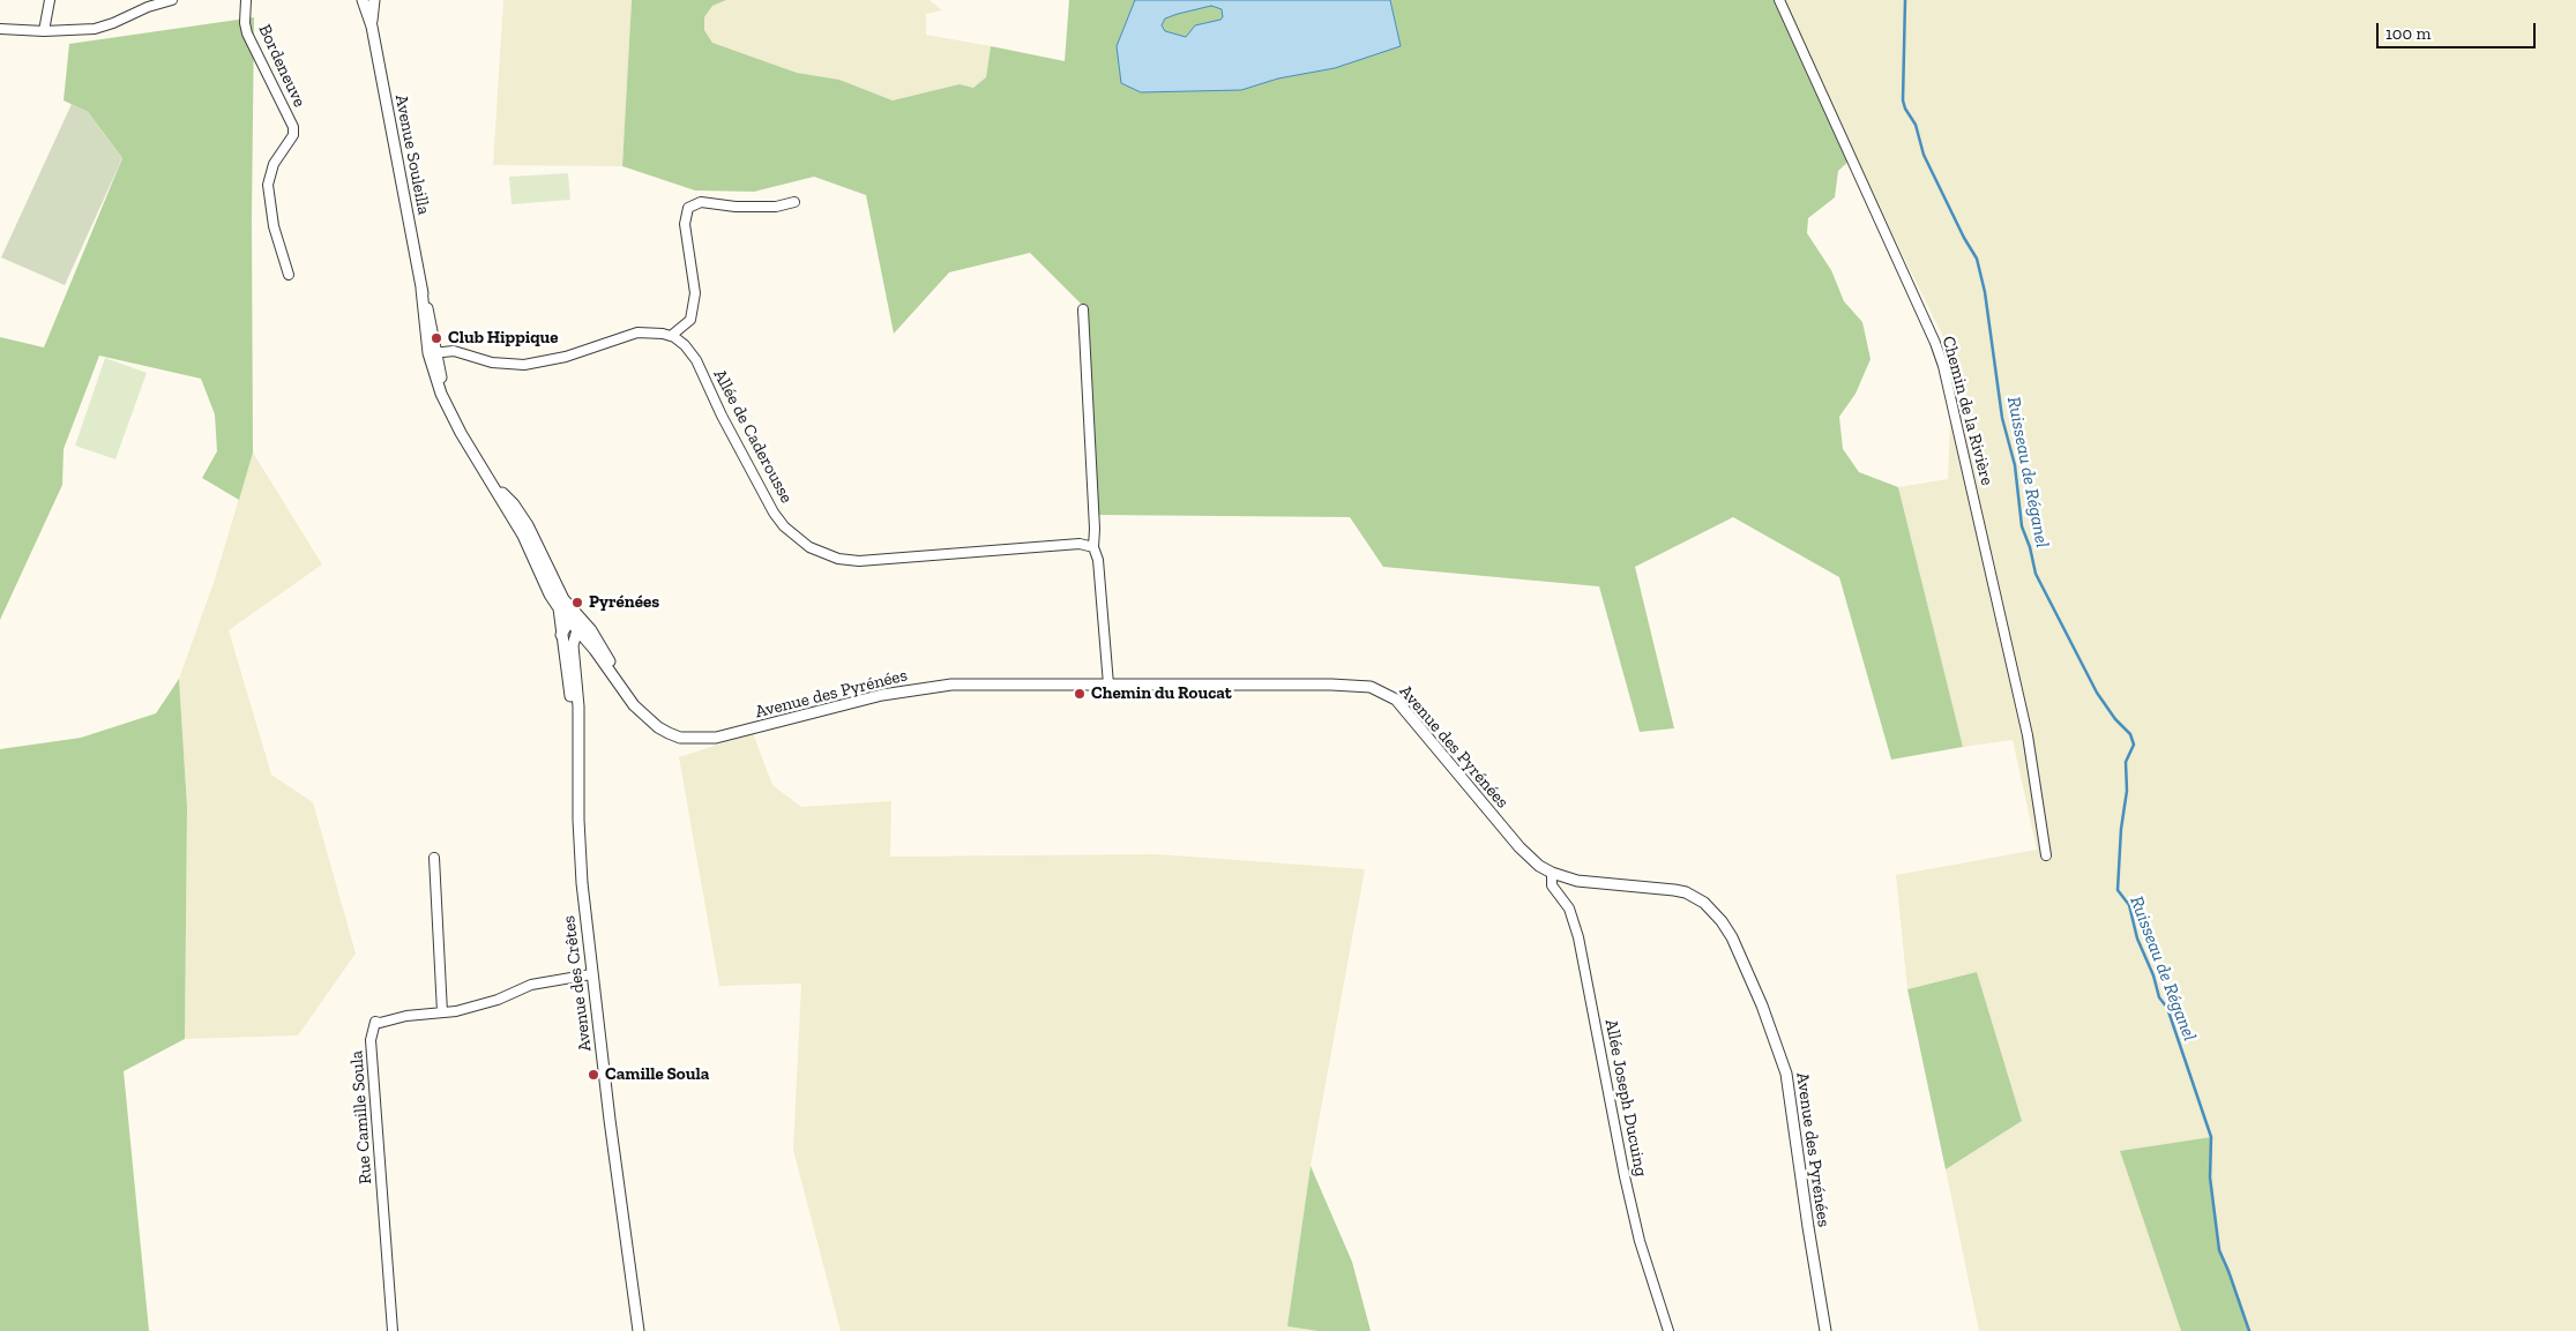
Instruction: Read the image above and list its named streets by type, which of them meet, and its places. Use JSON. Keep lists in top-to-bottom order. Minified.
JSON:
{"streets":{"street":["Bordeneuve","Avenue Souleilla","Chemin de la Rivière","Allée de Caderousse","Avenue des Pyrénées","Avenue des Crêtes","Allée Joseph Ducuing","Rue Camille Soula"]},"crossings":[["Avenue Souleilla","Avenue des Pyrénées"],["Avenue des Pyrénées","Avenue des Crêtes"],["Avenue des Pyrénées","Allée Joseph Ducuing"],["Avenue des Crêtes","Rue Camille Soula"]],"water":["Ruisseau de Réganel"],"places":["Club Hippique","Pyrénées","Chemin du Roucat","Camille Soula"],"scale_bar":"100 m"}
